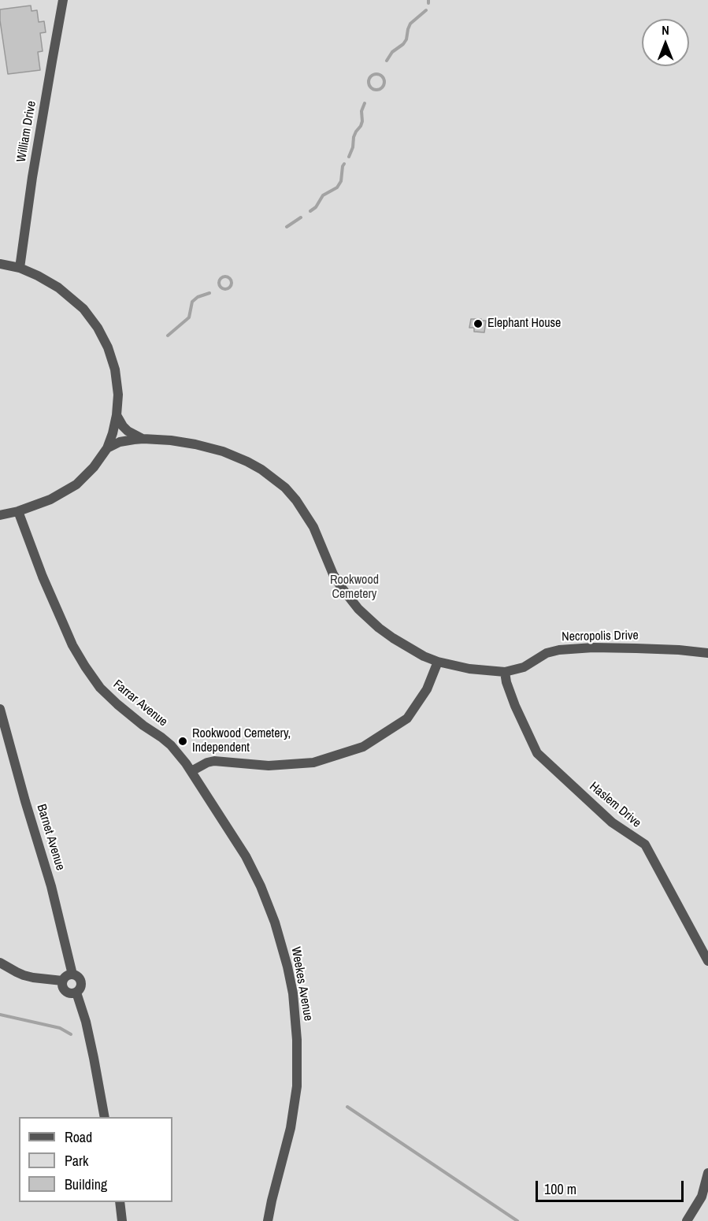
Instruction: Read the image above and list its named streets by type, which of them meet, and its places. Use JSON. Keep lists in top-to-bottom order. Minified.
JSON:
{"streets":{"street":["William Drive","Necropolis Drive","Farrar Avenue","Haslem Drive","Barnet Avenue","Weekes Avenue"]},"crossings":[["Necropolis Drive","Haslem Drive"],["Farrar Avenue","Weekes Avenue"]],"parks":["Rookwood Cemetery"],"places":["Elephant House","Rookwood Cemetery, Independent"],"legend":["Road","Park","Building"],"scale_bar":"100 m","north":"top"}
